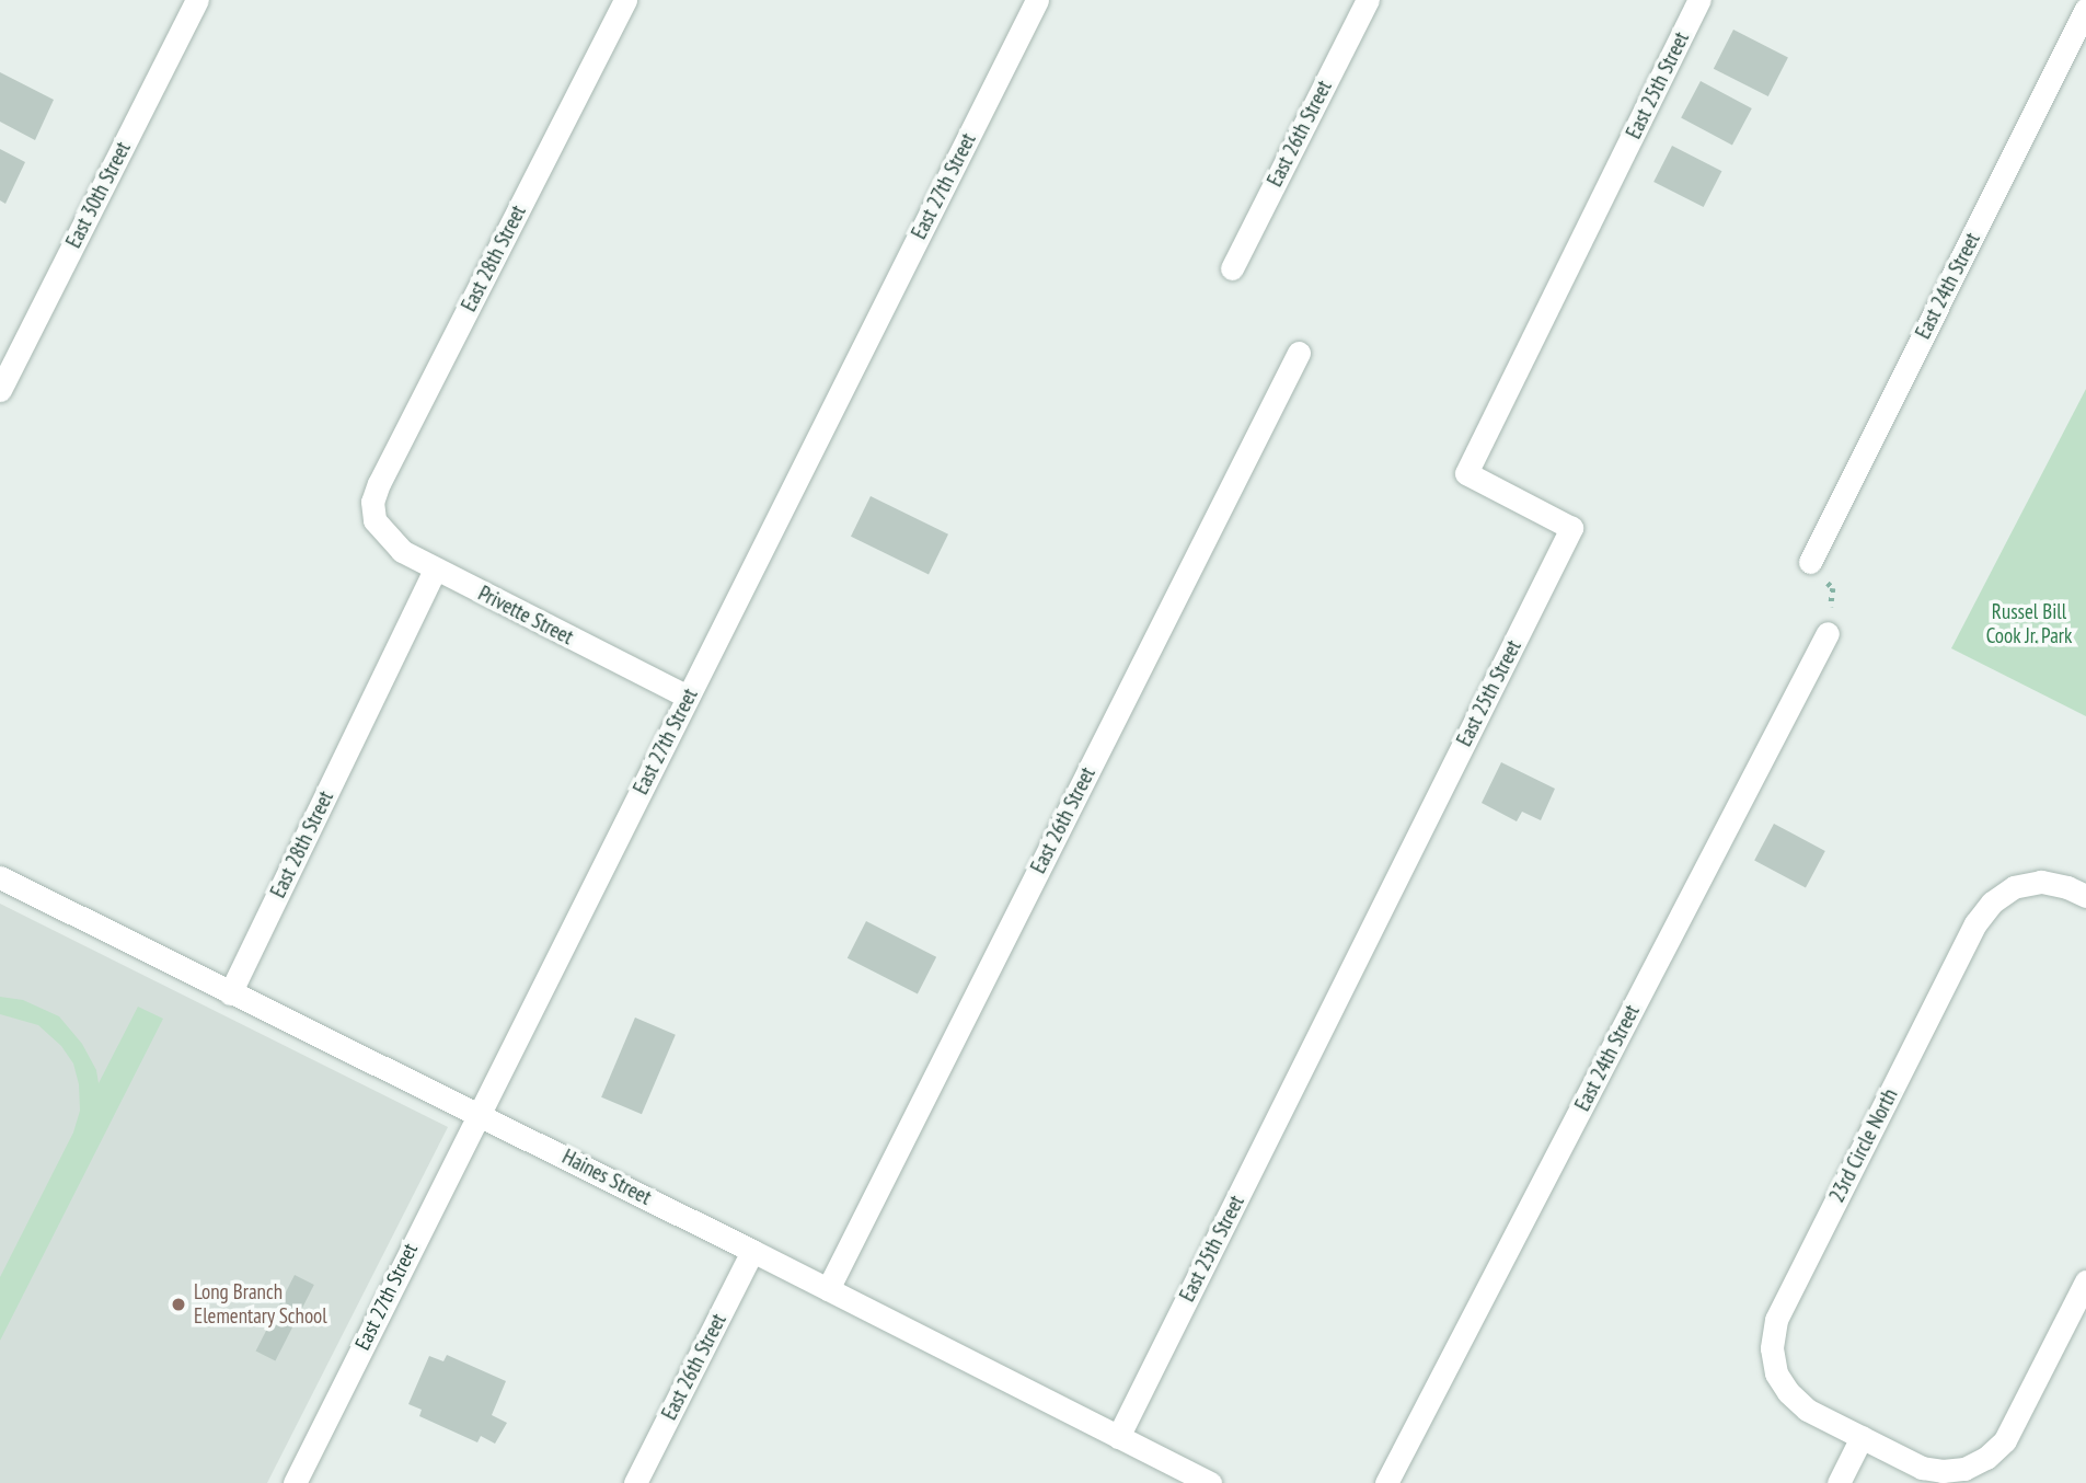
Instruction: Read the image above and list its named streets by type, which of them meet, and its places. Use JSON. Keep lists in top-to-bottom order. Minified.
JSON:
{"streets":{"street":["East 25th Street","East 26th Street","East 27th Street","East 30th Street","East 28th Street","East 24th Street","Privette Street","23rd Circle North","Haines Street"]},"crossings":[["East 25th Street","Haines Street"],["East 26th Street","Haines Street"],["East 27th Street","Privette Street"],["East 27th Street","Haines Street"],["East 28th Street","Privette Street"],["East 28th Street","Haines Street"]],"parks":["Russel Bill Cook Jr. Park"],"places":["Long Branch Elementary School"]}
